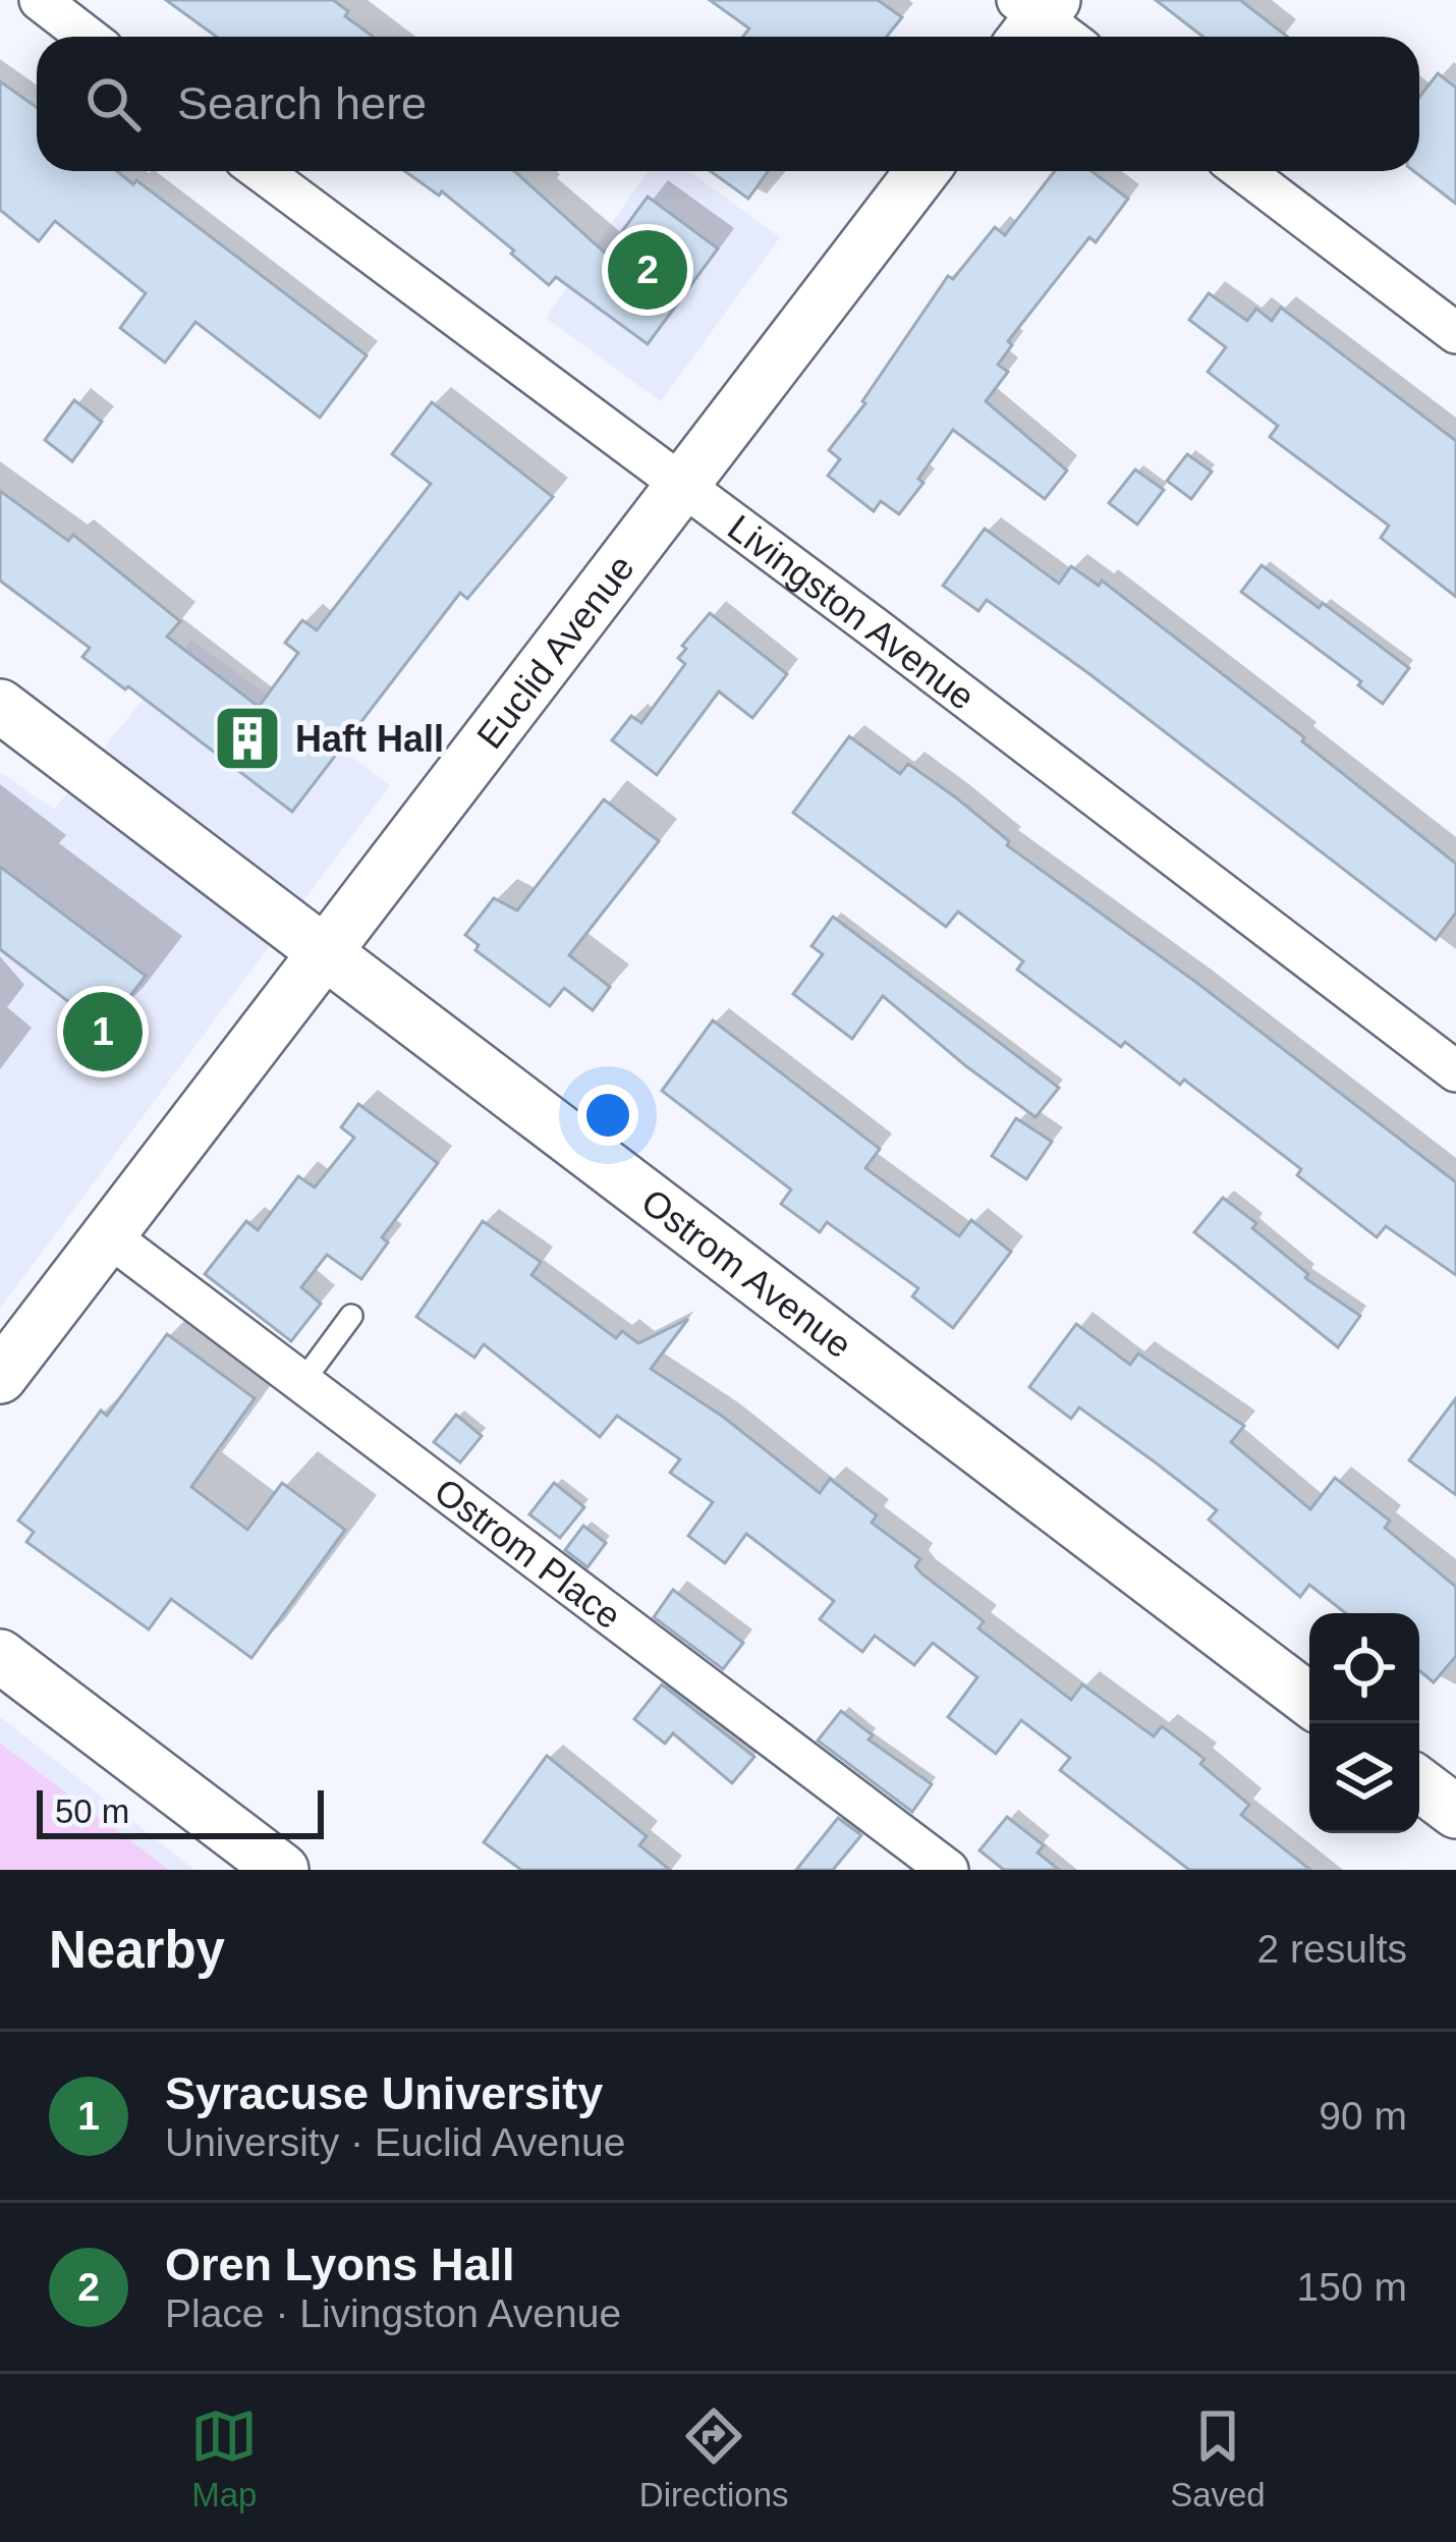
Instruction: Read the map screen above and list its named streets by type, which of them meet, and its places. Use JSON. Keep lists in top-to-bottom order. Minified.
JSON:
{"streets":{"street":["Livingston Avenue","Euclid Avenue","Ostrom Avenue","Ostrom Place"]},"crossings":[["Livingston Avenue","Euclid Avenue"],["Euclid Avenue","Ostrom Avenue"],["Euclid Avenue","Ostrom Place"]],"places":{"building":["Haft Hall"]},"scale_bar":"50 m","page":{"search":"Search here","pins":["2","1"],"scale":"50 m","heading":["Nearby","2 results"],"list":[{"mark":"1","name":"Syracuse University","note":"University · Euclid Avenue","value":"90 m"},{"mark":"2","name":"Oren Lyons Hall","note":"Place · Livingston Avenue","value":"150 m"}],"nav":["Map","Directions","Saved"]}}
